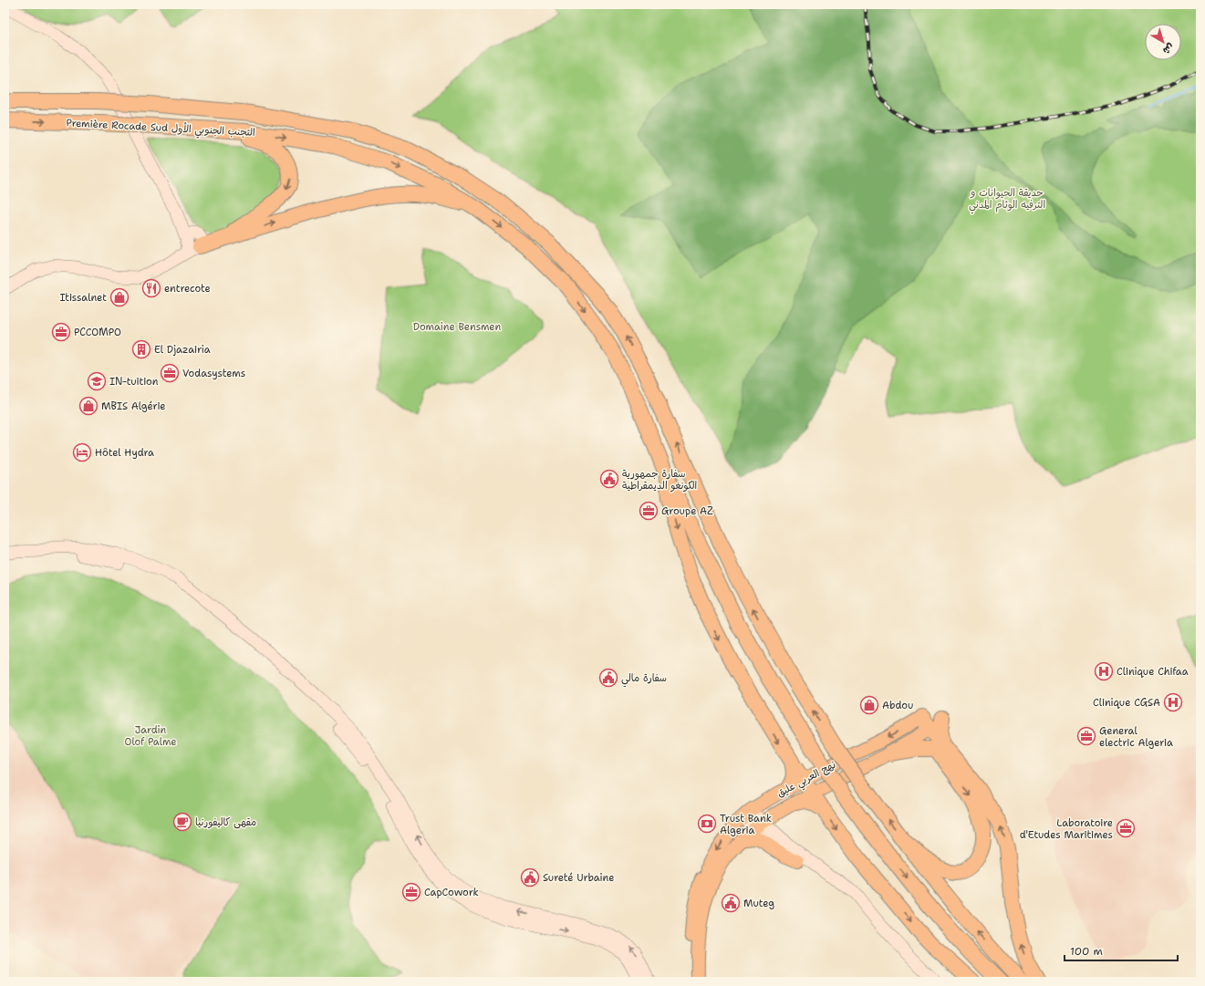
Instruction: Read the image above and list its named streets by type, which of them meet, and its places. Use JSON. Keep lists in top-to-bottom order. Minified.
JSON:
{"streets":{"highway":["Première Rocade Sud التجنب الجنوبي الأول"],"main road":["نهج العربي عليق"]},"parks":["حديقة الحيوانات و الترفيه الوئام المدني","Domaine Bensmen","Jardin Olof Palme"],"places":{"restaurant":["entrecote"],"shop":["Itissalnet","MBIS Algérie","Abdou"],"office":["PCCOMPO","Vodasystems","Groupe AZ","General electric Algeria","Laboratoire d'Etudes Maritimes","CapCowork"],"building":["El Djazairia"],"school or university":["IN-tuition"],"hotel":["Hôtel Hydra"],"public building":["سفارة جمهورية الكونغو الديمقراطية","سفارة مالي","Sureté Urbaine","Muteg"],"hospital":["Clinique Chifaa","Clinique CGSA"],"cafe":["مقهى كاليفورنيا"],"bank":["Trust Bank Algeria"]},"scale_bar":"100 m","north":"bottom right"}
